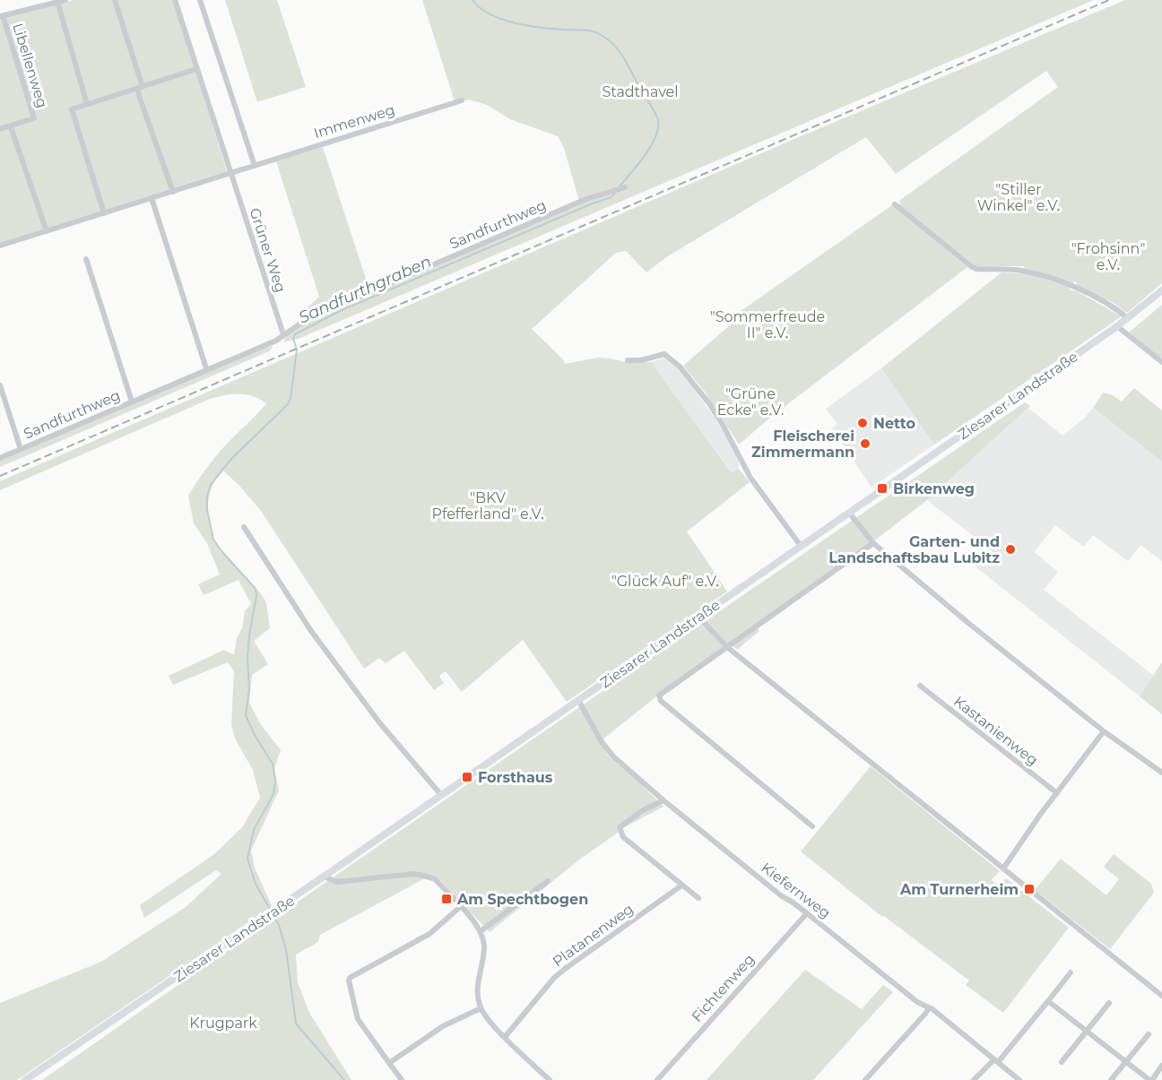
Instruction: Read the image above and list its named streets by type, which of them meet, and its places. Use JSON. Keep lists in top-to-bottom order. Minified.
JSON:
{"streets":{"main road":["Ziesarer Landstraße"],"street":["Libellenweg","Immenweg","Sandfurthweg","Grüner Weg","Kastanienweg","Kiefernweg","Platanenweg","Fichtenweg"]},"crossings":[["Libellenweg","Immenweg"],["Immenweg","Grüner Weg"],["Sandfurthweg","Grüner Weg"],["Ziesarer Landstraße","Kiefernweg"],["Kiefernweg","Fichtenweg"]],"water":["Sandfurthgraben"],"parks":["Stadthavel","\"Stiller Winkel\" e.V.","\"Frohsinn\" e.V.","\"Sommerfreude II\" e.V.","\"Grüne Ecke\" e.V.","\"BKV Pfefferland\" e.V.","\"Glück Auf\" e.V.","Krugpark"],"places":{"other":["Netto","Fleischerei Zimmermann","Garten- und Landschaftsbau Lubitz"],"transit":["Birkenweg","Forsthaus","Am Turnerheim","Am Spechtbogen"]}}
